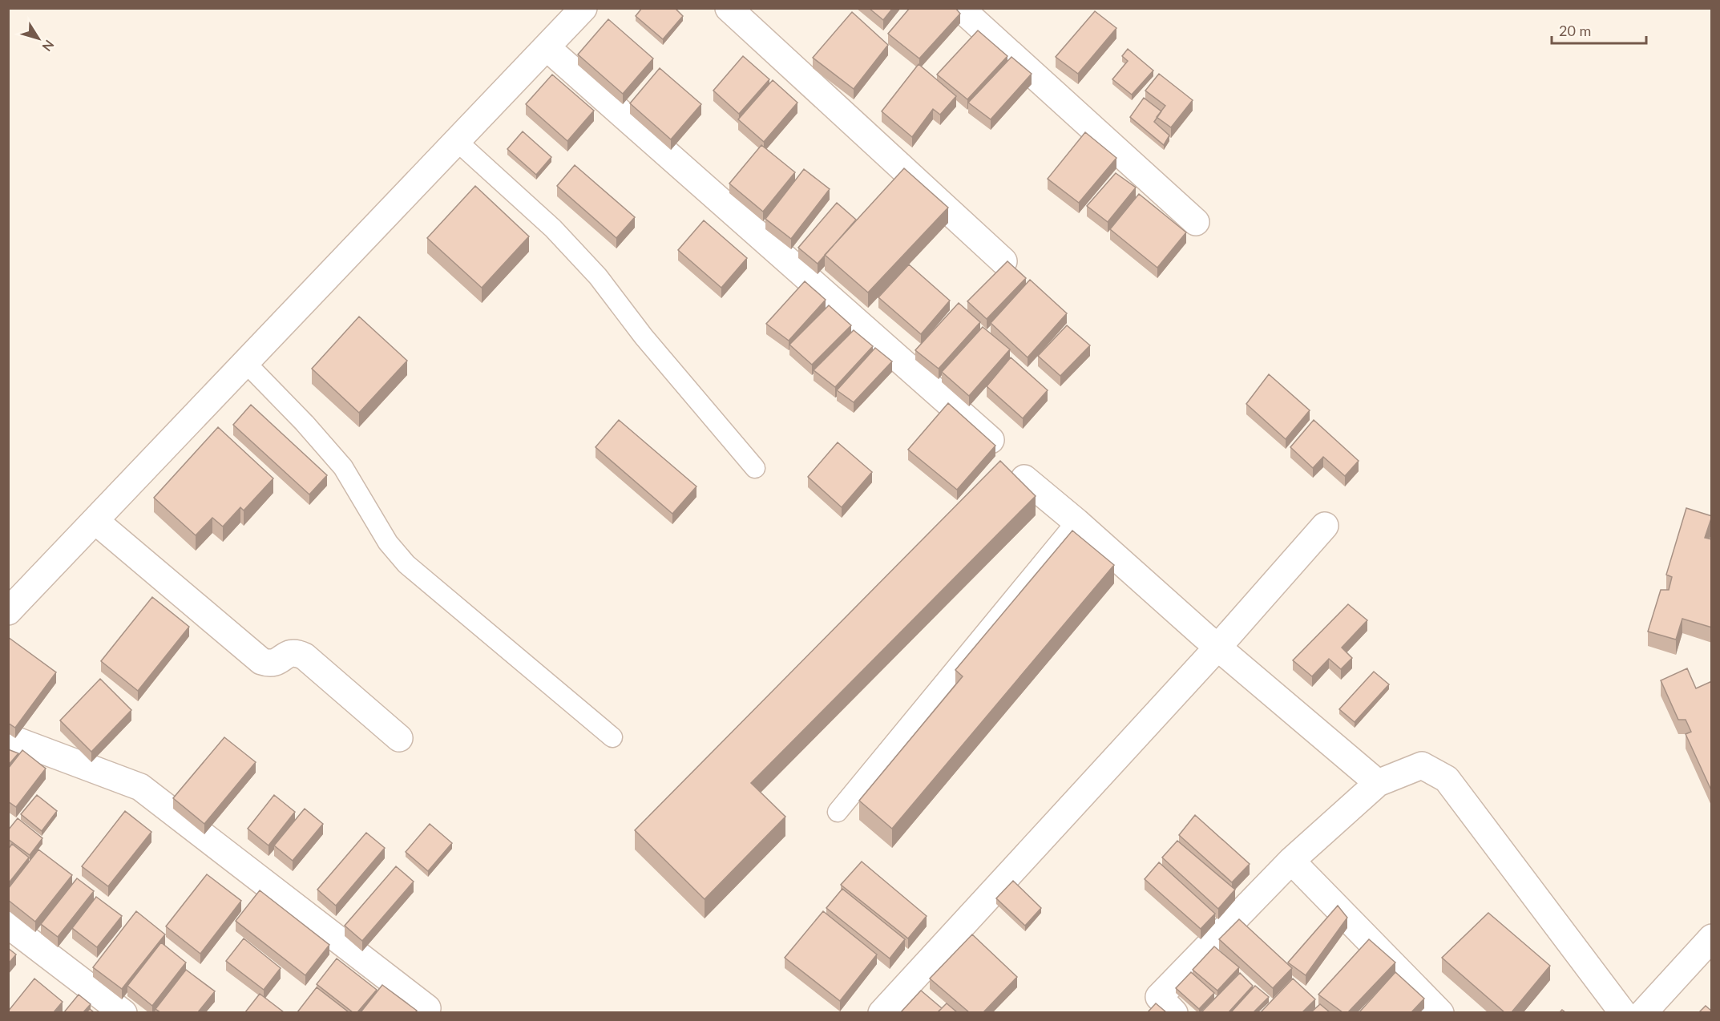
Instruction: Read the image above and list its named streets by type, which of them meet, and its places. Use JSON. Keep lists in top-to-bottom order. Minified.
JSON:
{"scale_bar":"20 m","north":"bottom right"}
